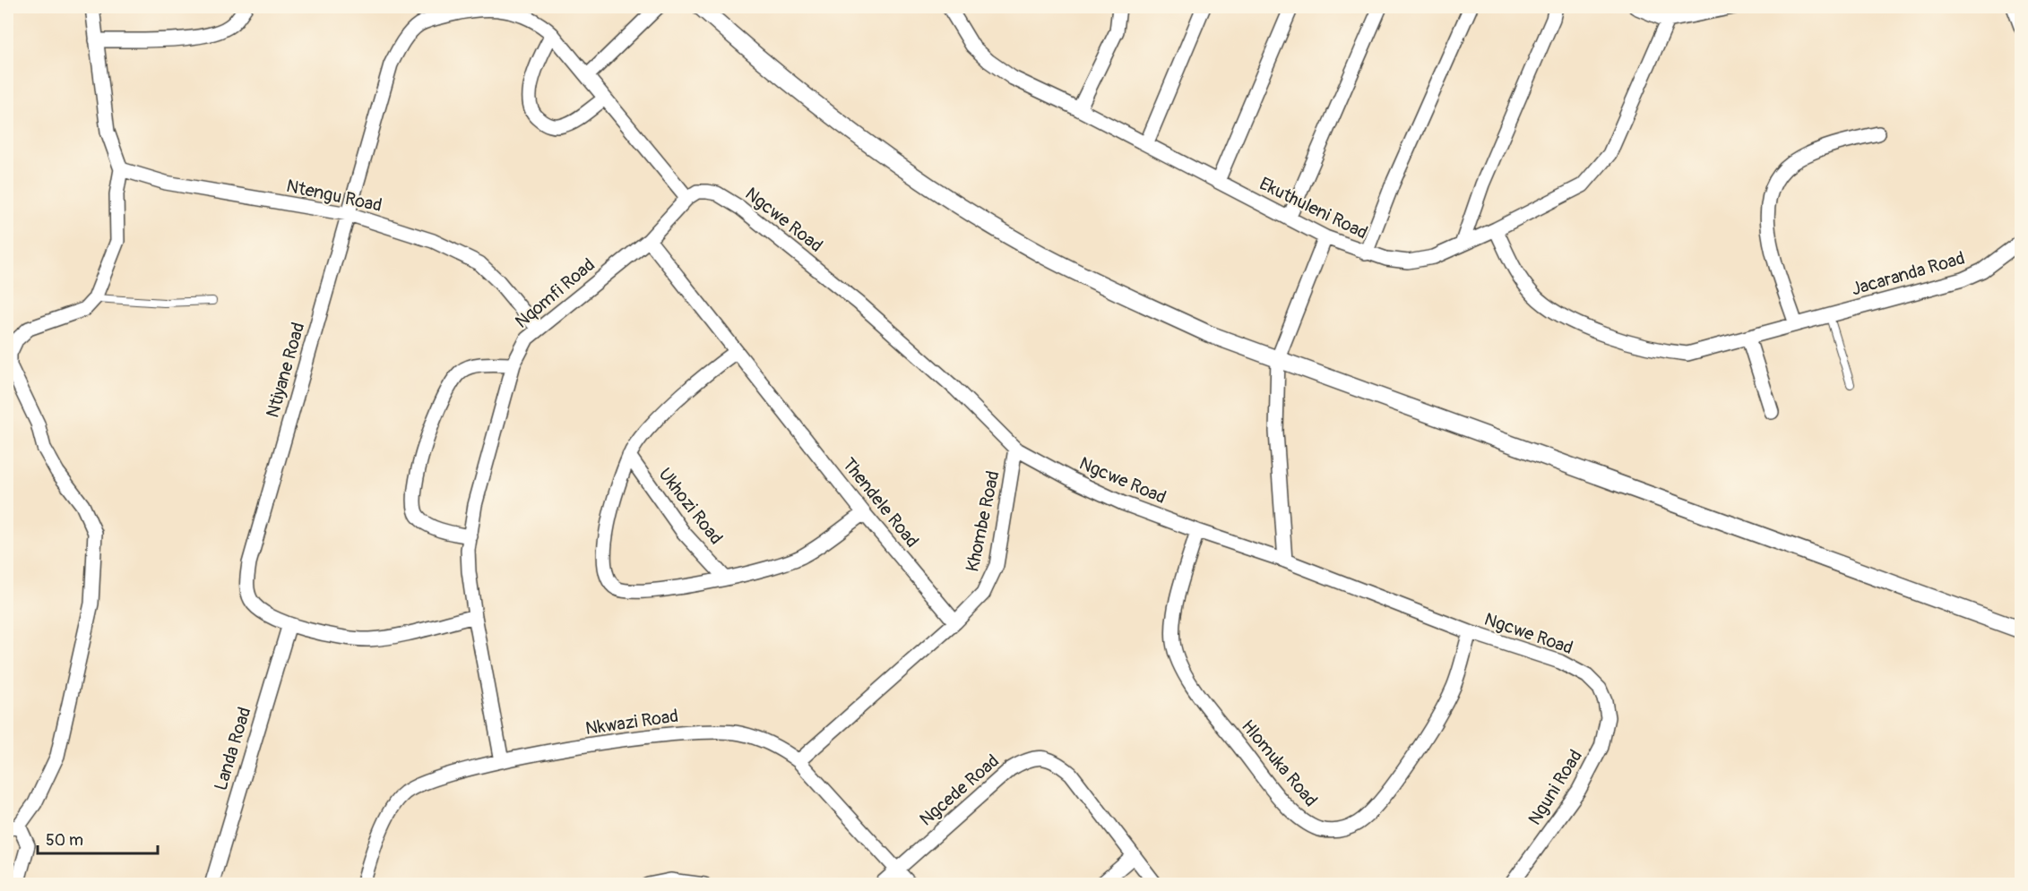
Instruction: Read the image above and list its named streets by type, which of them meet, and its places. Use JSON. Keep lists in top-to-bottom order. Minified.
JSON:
{"streets":{"street":["Ntengu Road","Ekuthuleni Road","Ngcwe Road","Jacaranda Road","Nqomfi Road","Ntiyane Road","Thendele Road","Ukhozi Road","Khombe Road","Nkwazi Road","Landa Road","Hlomuka Road","Nguni Road","Ngcede Road"]},"crossings":[["Ntengu Road","Nqomfi Road"],["Ntengu Road","Ntiyane Road"],["Ekuthuleni Road","Jacaranda Road"],["Ngcwe Road","Nqomfi Road"],["Ngcwe Road","Khombe Road"],["Ngcwe Road","Hlomuka Road"],["Ngcwe Road","Nguni Road"],["Nqomfi Road","Ntiyane Road"],["Nqomfi Road","Thendele Road"],["Nqomfi Road","Nkwazi Road"],["Ntiyane Road","Landa Road"],["Thendele Road","Khombe Road"],["Nkwazi Road","Ngcede Road"]],"scale_bar":"50 m"}
